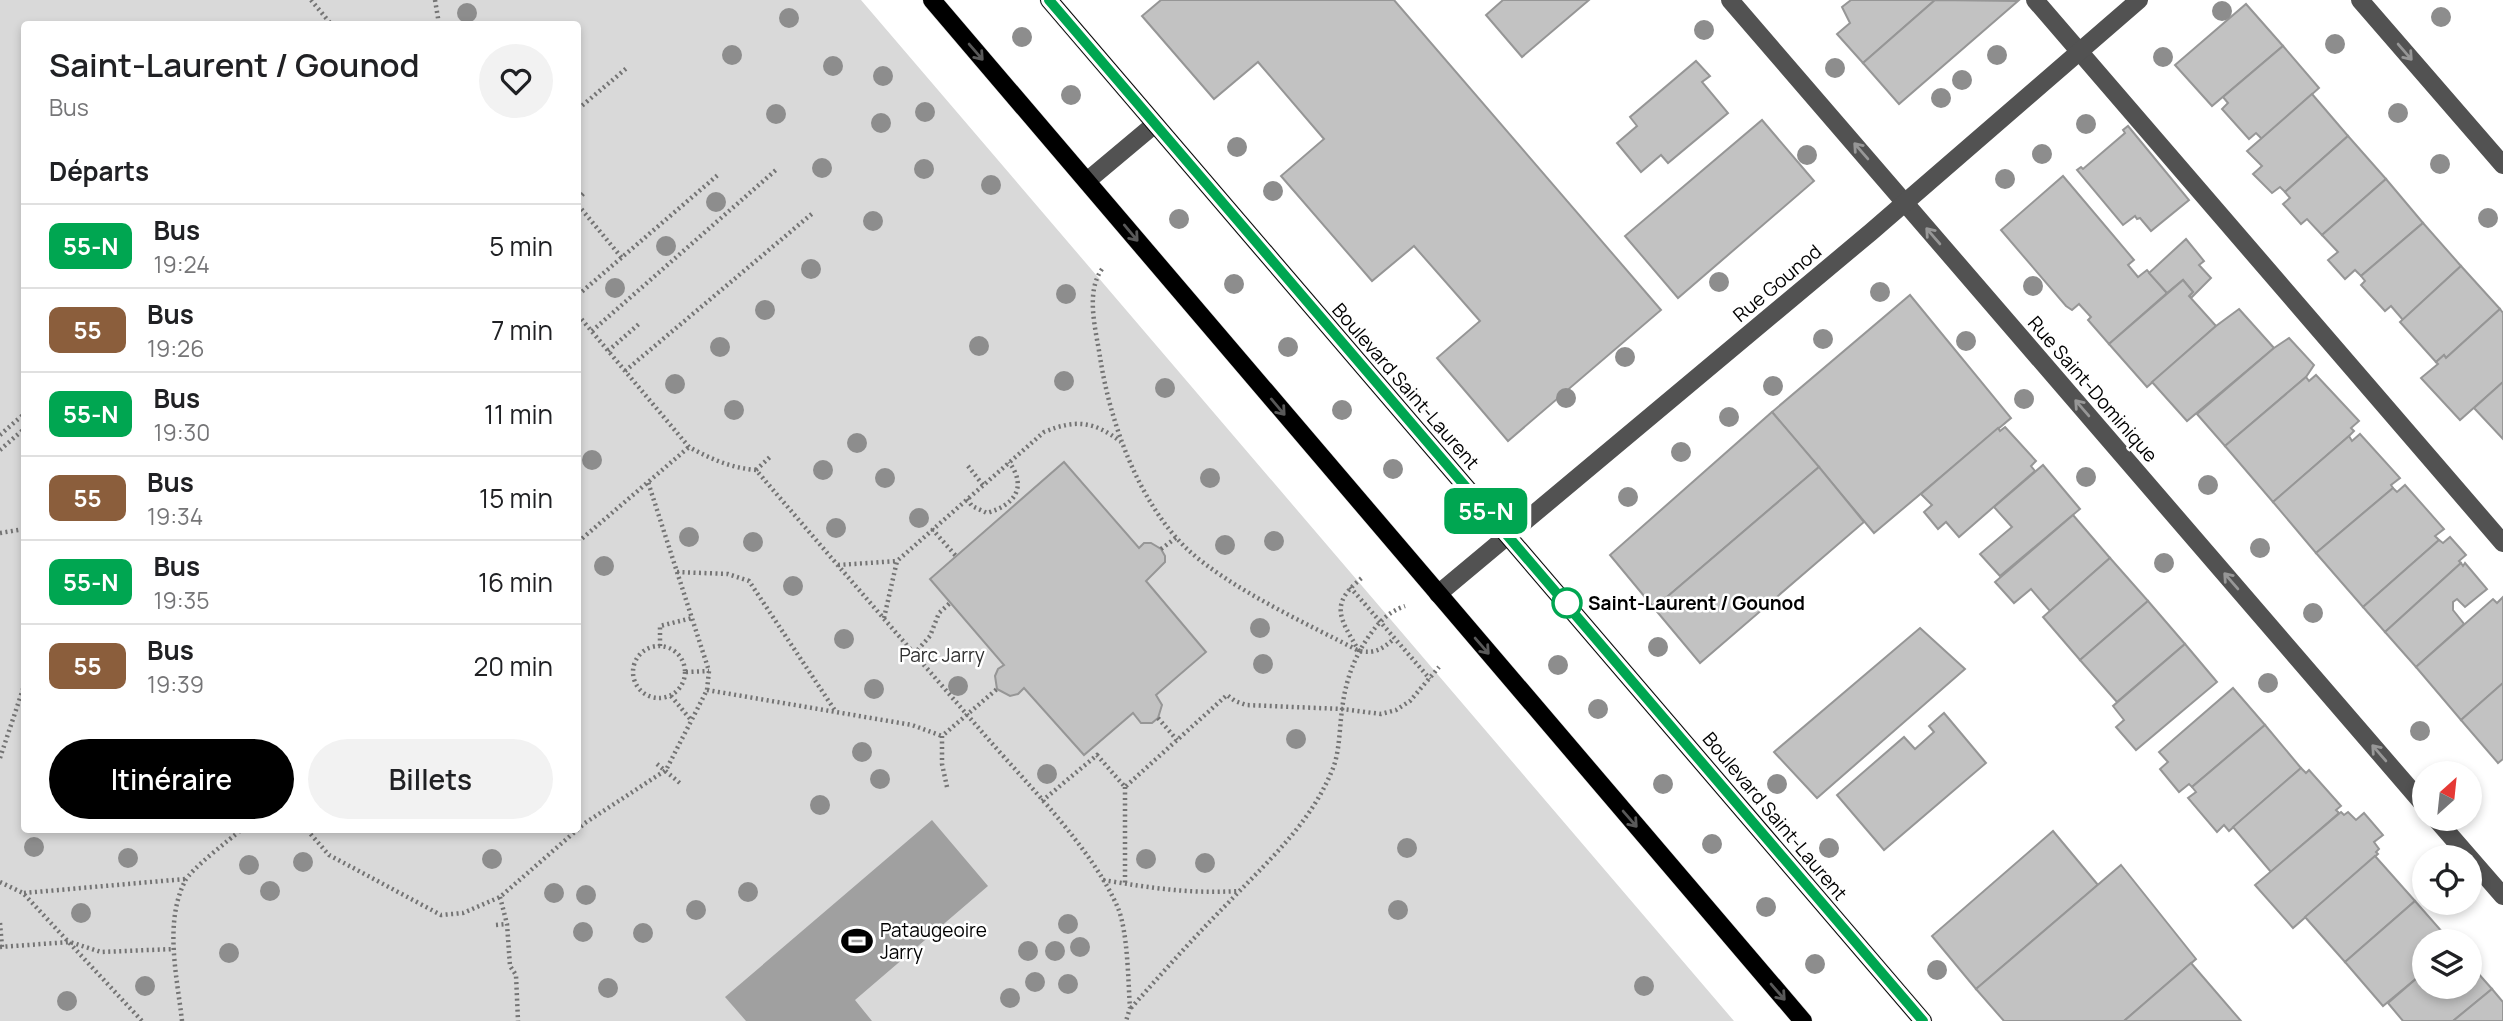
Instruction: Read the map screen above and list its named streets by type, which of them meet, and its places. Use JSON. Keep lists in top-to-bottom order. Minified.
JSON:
{"streets":{"main road":["Boulevard Saint-Laurent"],"street":["Rue Gounod","Rue Saint-Dominique"]},"crossings":[["Rue Gounod","Boulevard Saint-Laurent"],["Rue Gounod","Rue Saint-Dominique"]],"one_way":["Rue Saint-Dominique"],"parks":["Parc Jarry"],"places":{"other":["Saint-Laurent / Gounod"],"sports":["Pataugeoire Jarry"]},"lines":["bus line 55-N"],"north":"top right","page":{"on_map":"55-N","heading":[["Saint-Laurent / Gounod","Bus"],"Départs"],"list":[{"mark":"55-N","name":"Bus","note":"19:24","value":"5 min"},{"mark":"55","name":"Bus","note":"19:26","value":"7 min"},{"mark":"55-N","name":"Bus","note":"19:30","value":"11 min"},{"mark":"55","name":"Bus","note":"19:34","value":"15 min"},{"mark":"55-N","name":"Bus","note":"19:35","value":"16 min"},{"mark":"55","name":"Bus","note":"19:39","value":"20 min"}],"buttons":["Itinéraire","Billets"]}}
